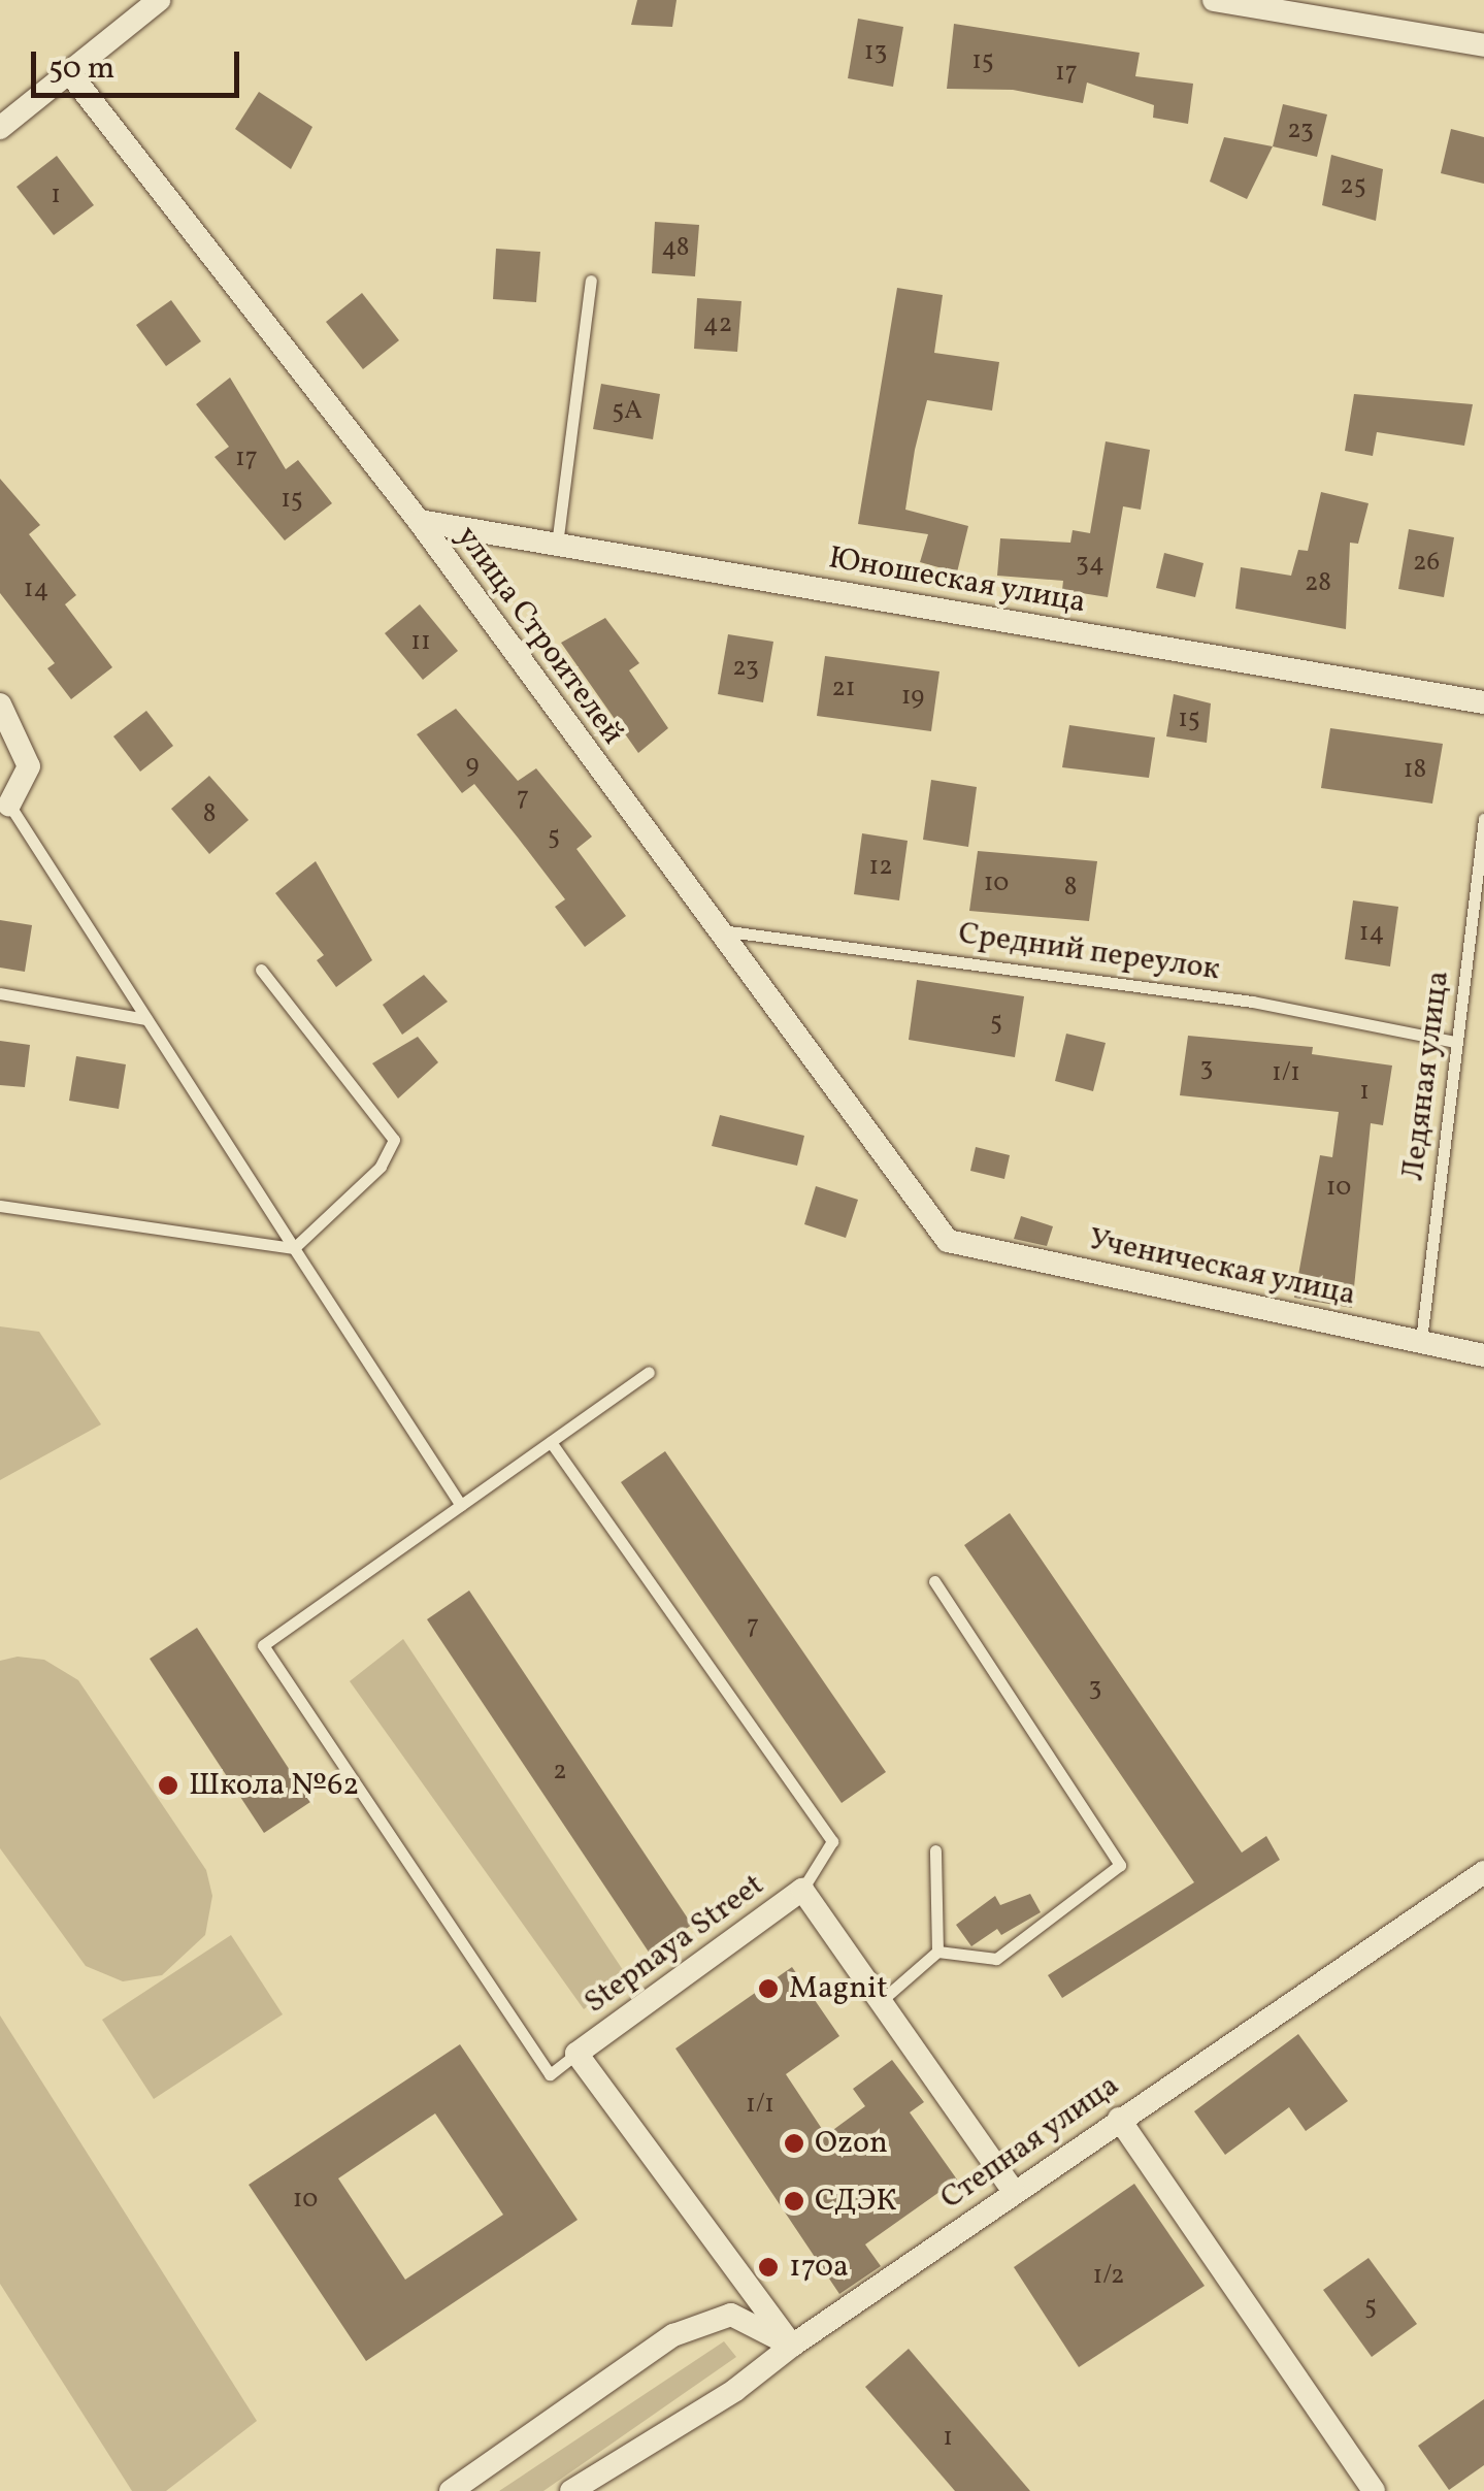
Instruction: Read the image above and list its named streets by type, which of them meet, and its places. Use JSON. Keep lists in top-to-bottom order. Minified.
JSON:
{"streets":{"street":["Юношеская улица","улица Строителей","Ученическая улица","Stepnaya Street","Степная улица"],"lane":["Средний переулок","Ледяная улица"]},"crossings":[["Юношеская улица","улица Строителей"],["улица Строителей","Средний переулок"],["улица Строителей","Ученическая улица"],["Средний переулок","Ледяная улица"],["Ледяная улица","Ученическая улица"],["Stepnaya Street","Степная улица"]],"places":["Школа №62","Magnit","Ozon","СДЭК","170а"],"house_numbers":["13","15","17","23","25","1","48","42","5А","17","15","26","34","28","14","11","23","21","19","15","9","18","7","8","5","12","10","8","14","5","3","1/1","1","10","7","3","2","1/1","10","1/2","5","1"],"scale_bar":"50 m"}
